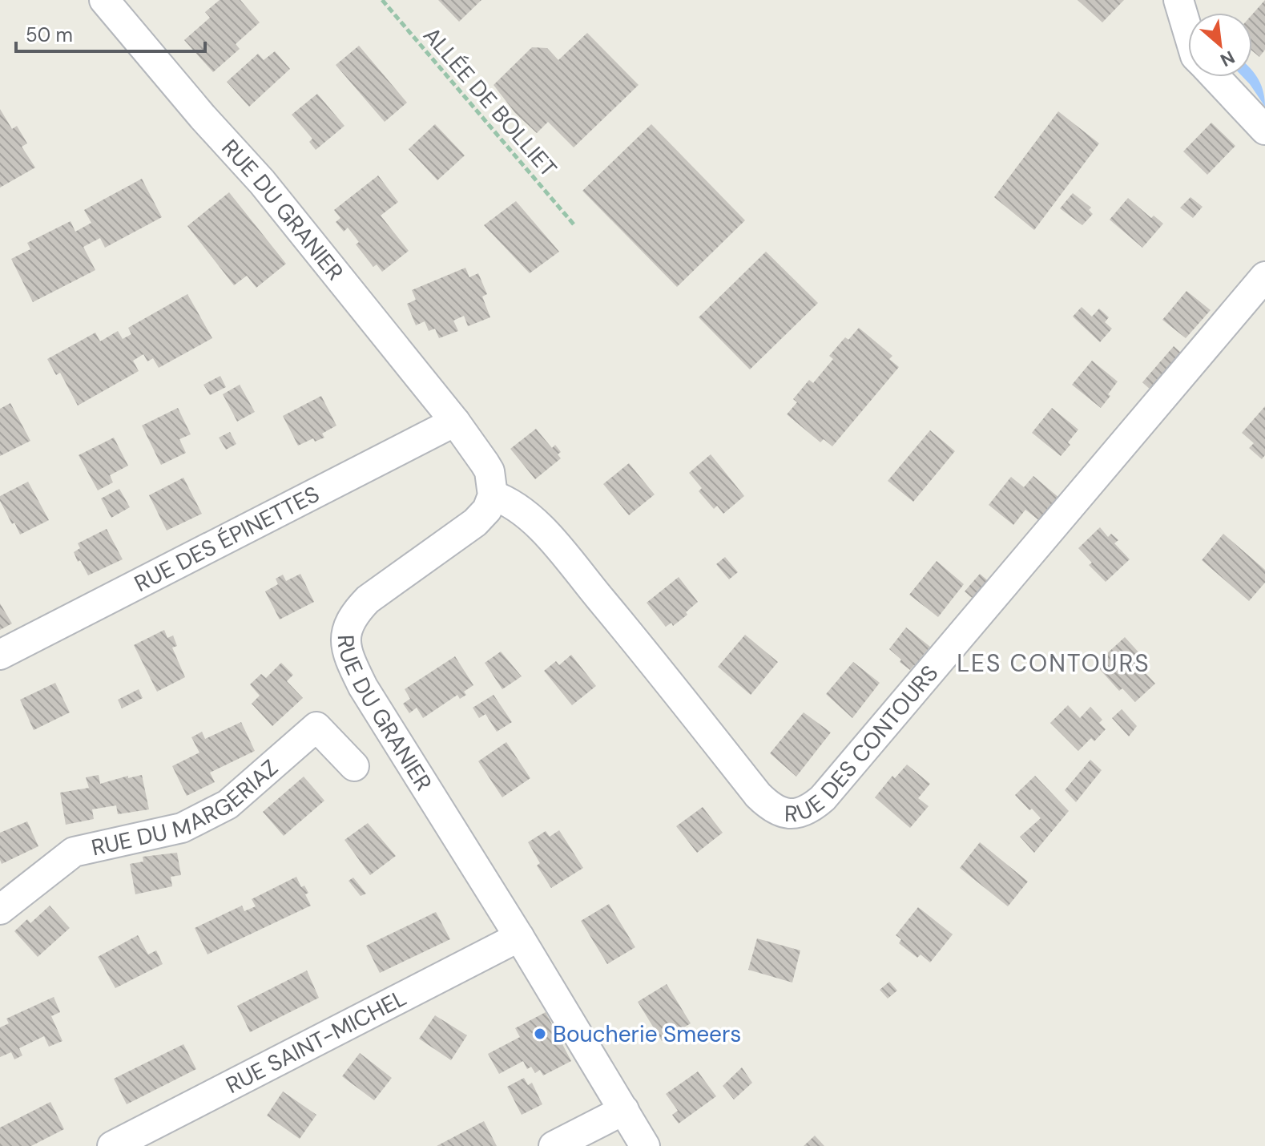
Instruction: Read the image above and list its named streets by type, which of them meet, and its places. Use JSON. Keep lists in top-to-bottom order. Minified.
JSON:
{"streets":{"street":["RUE DU GRANIER","RUE DES ÉPINETTES","RUE DES CONTOURS","RUE DU MARGERIAZ","RUE SAINT-MICHEL"],"path":["ALLÉE DE BOLLIET"]},"crossings":[["RUE DU GRANIER","RUE DES ÉPINETTES"],["RUE DU GRANIER","RUE DES CONTOURS"],["RUE DU GRANIER","RUE SAINT-MICHEL"]],"districts":["LES CONTOURS"],"places":["Boucherie Smeers"],"scale_bar":"50 m","north":"bottom right"}
